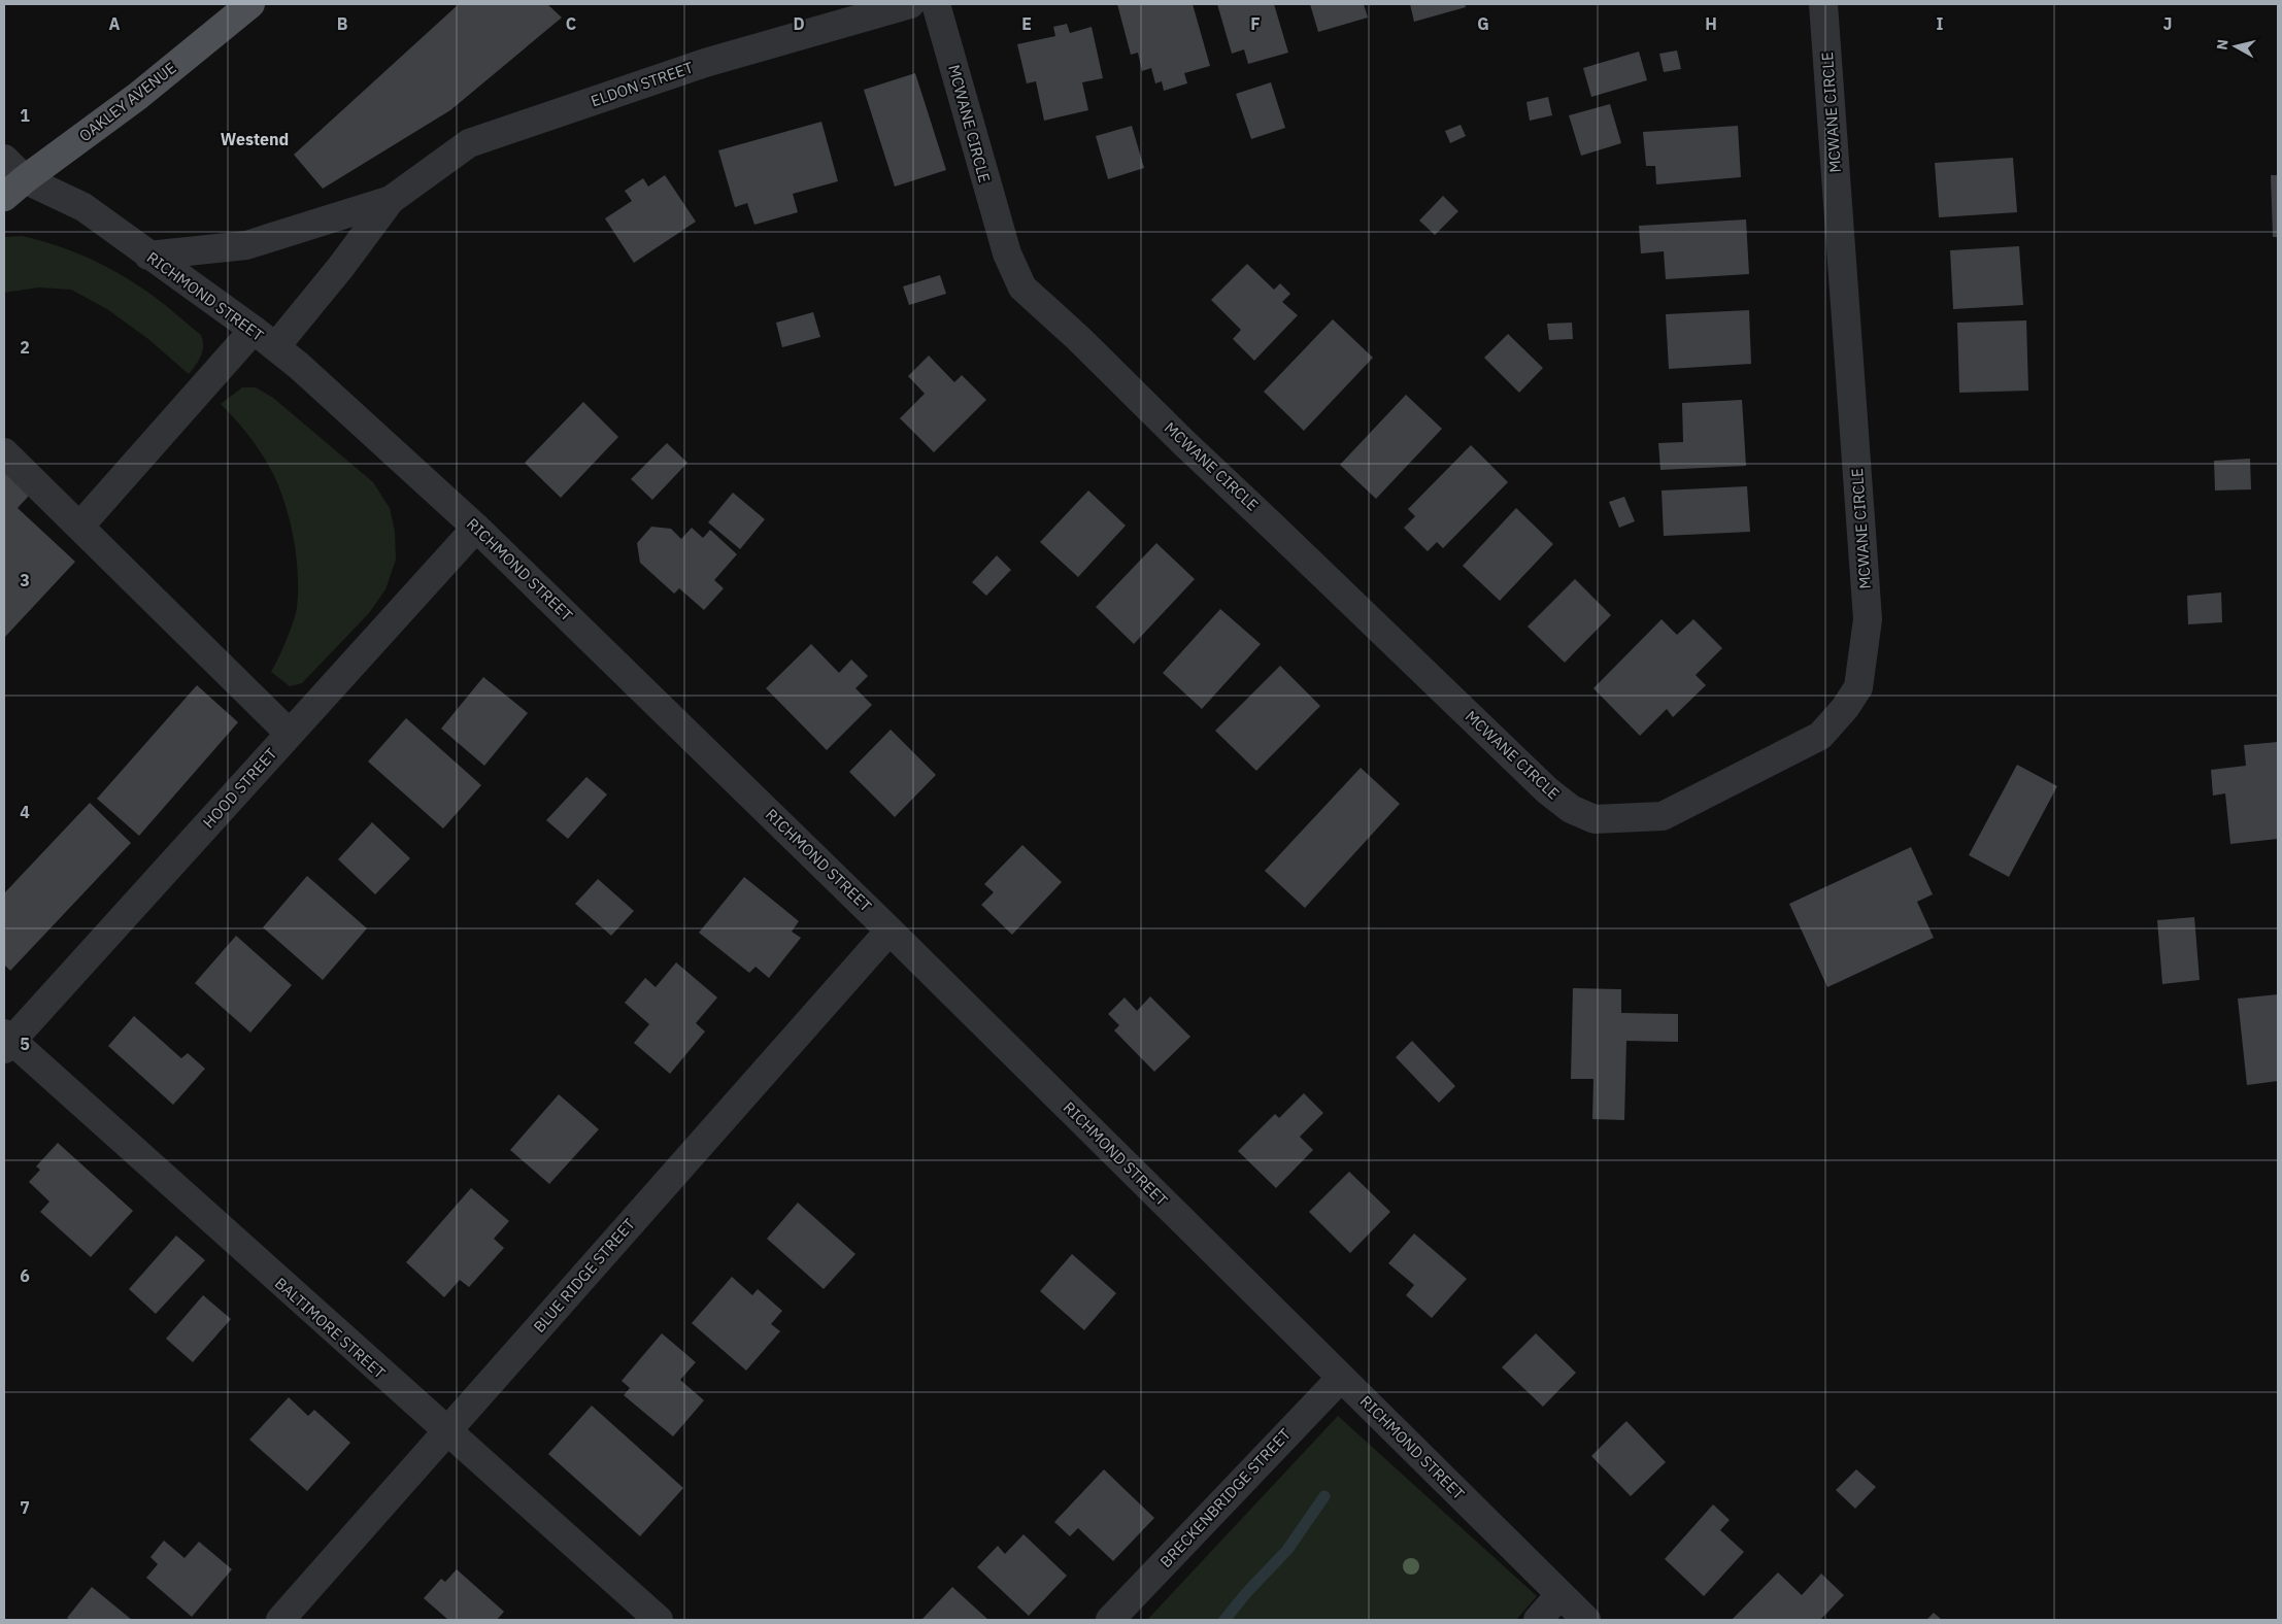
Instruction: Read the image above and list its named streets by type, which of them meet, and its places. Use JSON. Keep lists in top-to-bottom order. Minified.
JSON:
{"streets":{"main road":["OAKLEY AVENUE"],"street":["ELDON STREET","MCWANE CIRCLE","RICHMOND STREET","HOOD STREET","BLUE RIDGE STREET","BALTIMORE STREET","BRECKENBRIDGE STREET"]},"crossings":[["ELDON STREET","RICHMOND STREET"],["OAKLEY AVENUE","RICHMOND STREET"],["RICHMOND STREET","HOOD STREET"],["RICHMOND STREET","BLUE RIDGE STREET"],["RICHMOND STREET","BRECKENBRIDGE STREET"],["HOOD STREET","BALTIMORE STREET"],["BLUE RIDGE STREET","BALTIMORE STREET"]],"districts":["Westend"],"north":"left","grid":{"columns":["A","B","C","D","E","F","G","H","I","J"],"rows":["1","2","3","4","5","6","7"]}}
